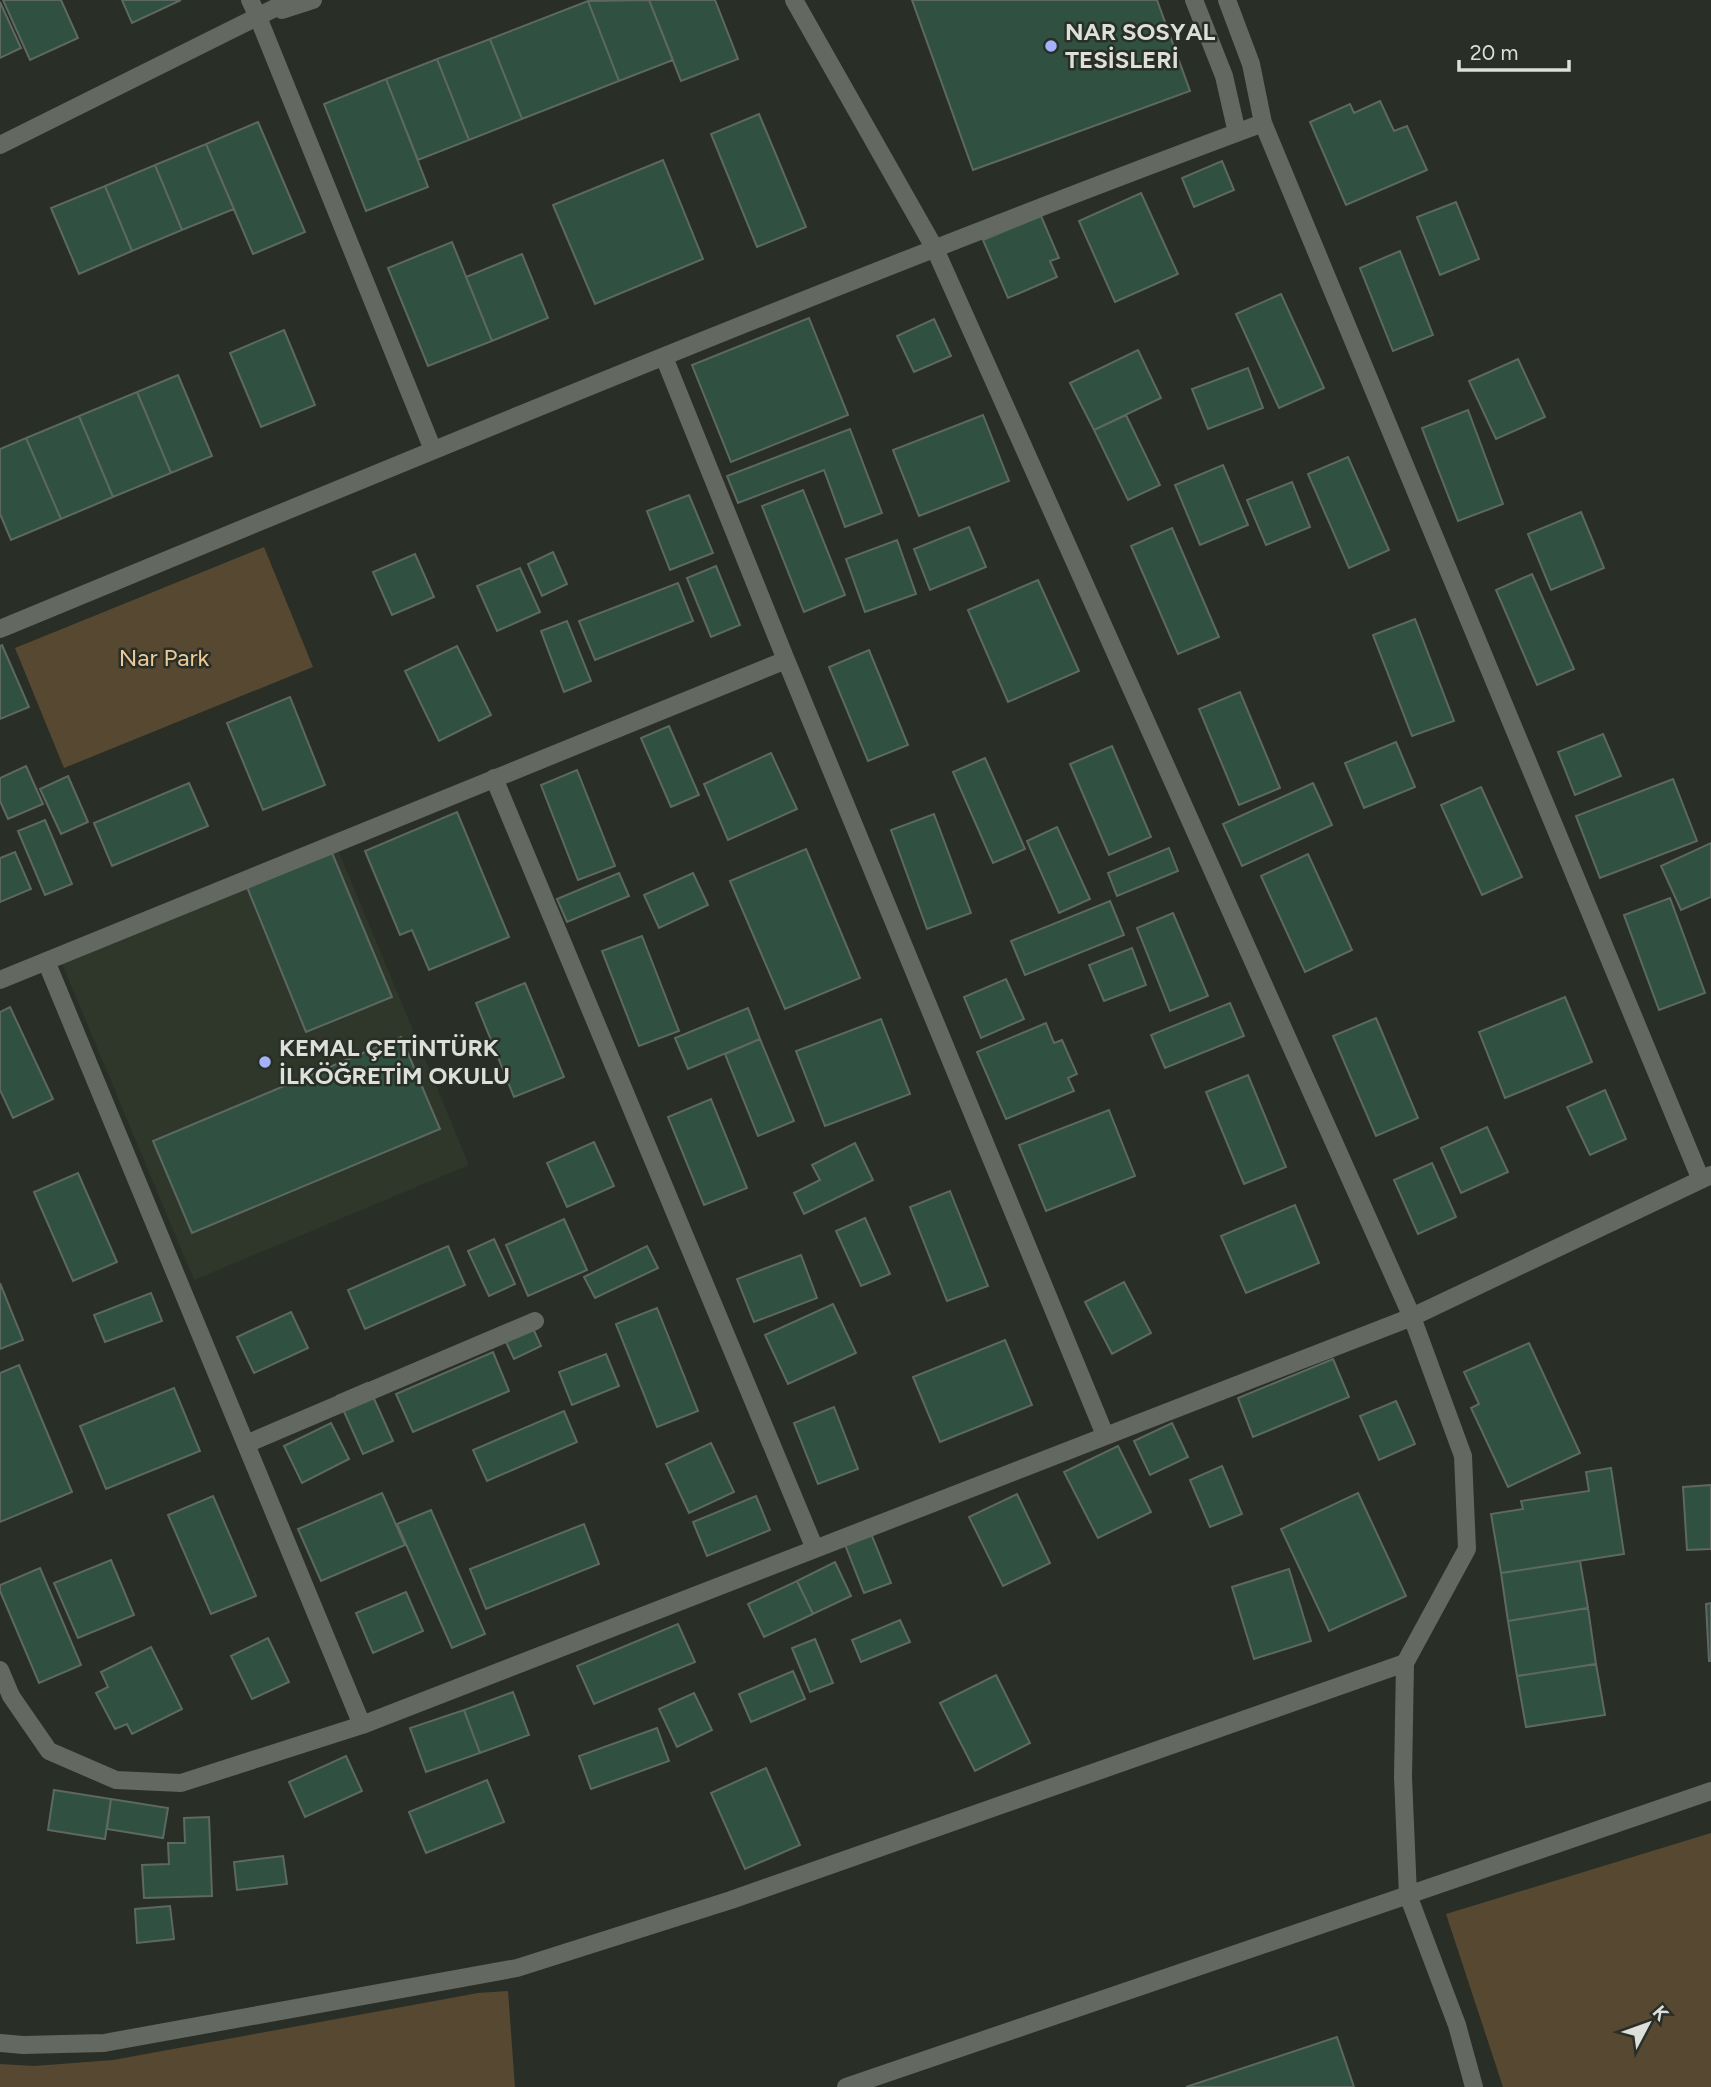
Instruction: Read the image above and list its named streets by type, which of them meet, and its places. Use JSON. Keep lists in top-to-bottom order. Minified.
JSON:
{"parks":["Nar Park"],"places":["NAR SOSYAL TESİSLERİ","KEMAL ÇETİNTÜRK İLKÖĞRETİM OKULU"],"scale_bar":"20 m","north":"top right"}
